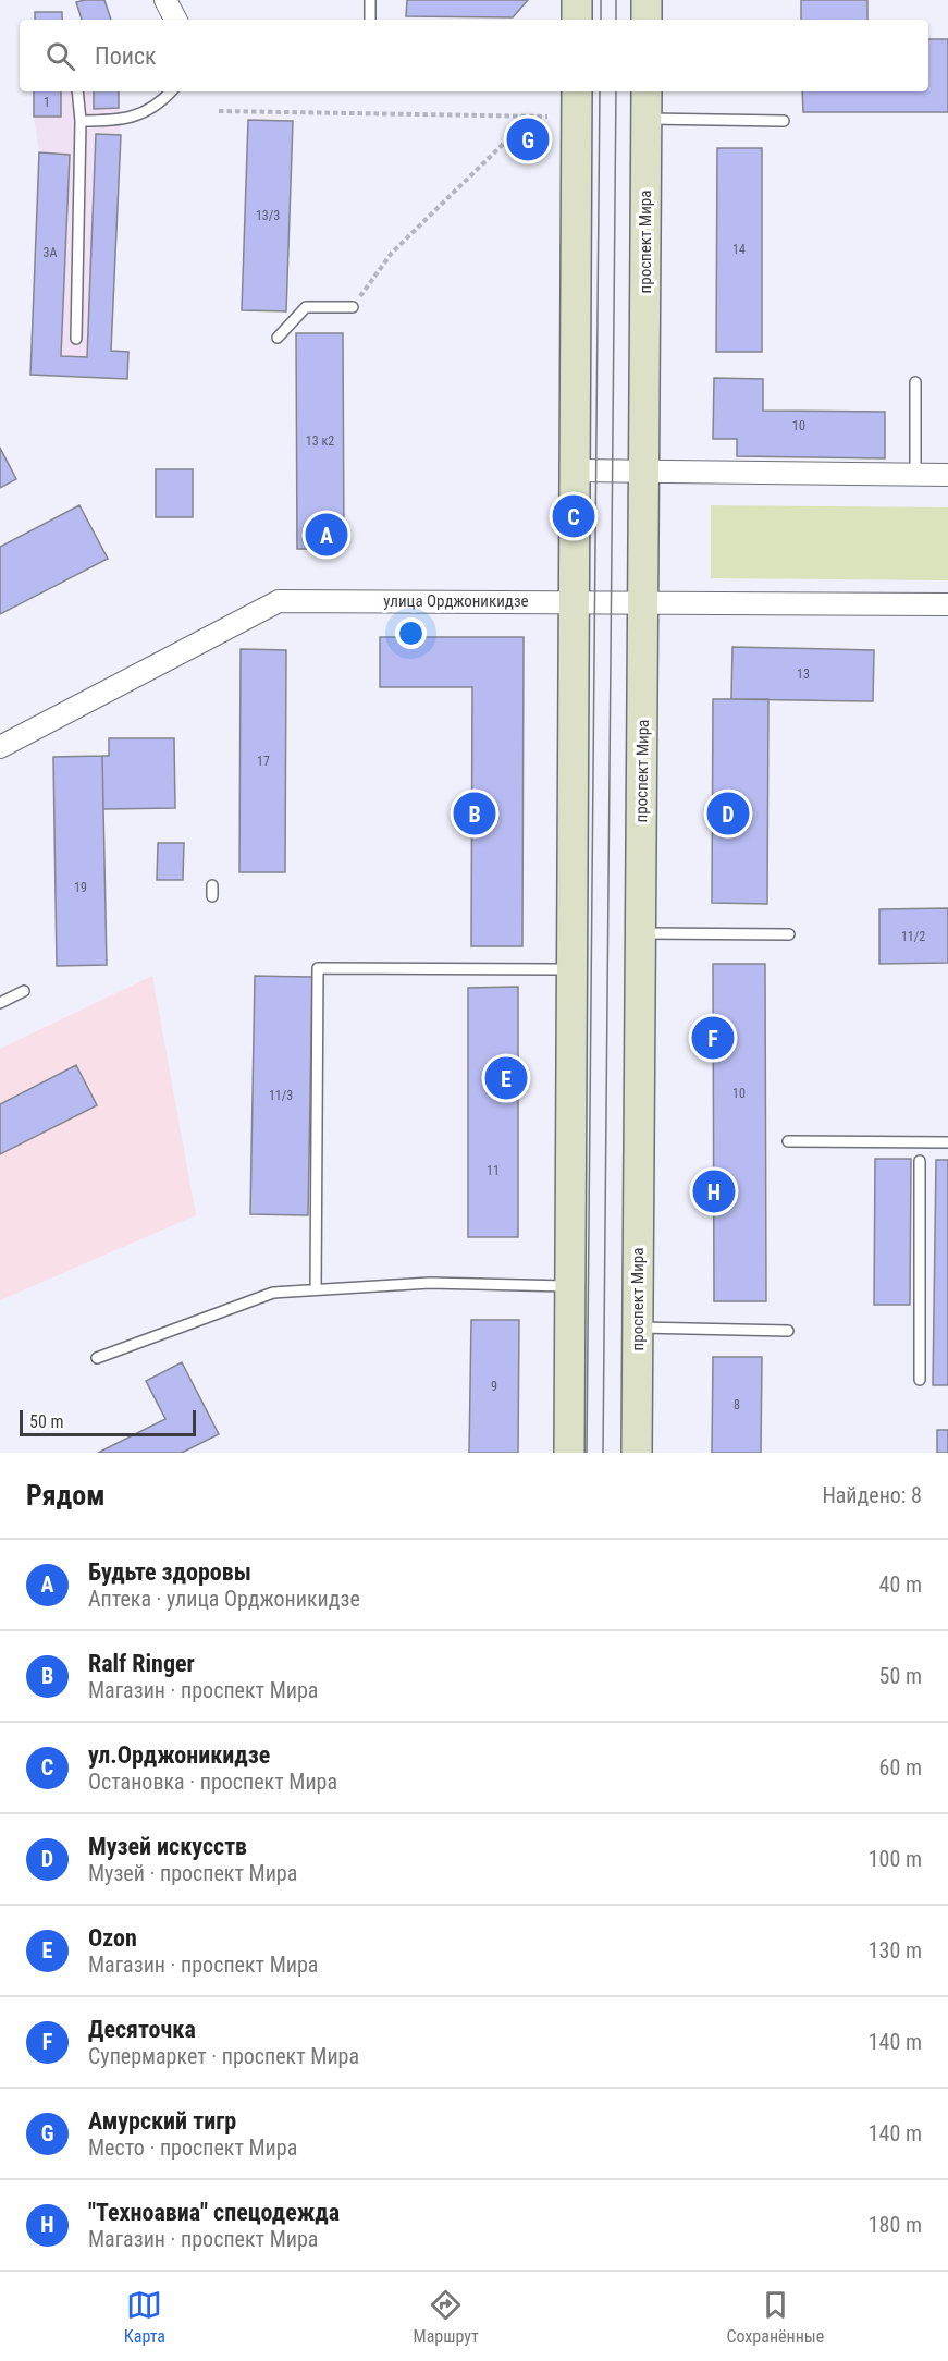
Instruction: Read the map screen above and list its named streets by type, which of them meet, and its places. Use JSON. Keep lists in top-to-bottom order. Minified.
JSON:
{"streets":{"main road":["проспект Мира"],"street":["улица Орджоникидзе"]},"crossings":[["проспект Мира","улица Орджоникидзе"]],"house_numbers":["1","13/3","14","3А","10","13 к2","13","17","19","11/2","10","11/3","11","9","8"],"scale_bar":"50 m","page":{"search":"Поиск","pins":["G","C","A","B","D","F","E","H"],"scale":"50 m","heading":["Рядом","Найдено: 8"],"list":[{"mark":"A","name":"Будьте здоровы","note":"Аптека · улица Орджоникидзе","value":"40 m"},{"mark":"B","name":"Ralf Ringer","note":"Магазин · проспект Мира","value":"50 m"},{"mark":"C","name":"ул.Орджоникидзе","note":"Остановка · проспект Мира","value":"60 m"},{"mark":"D","name":"Музей искусств","note":"Музей · проспект Мира","value":"100 m"},{"mark":"E","name":"Ozon","note":"Магазин · проспект Мира","value":"130 m"},{"mark":"F","name":"Десяточка","note":"Супермаркет · проспект Мира","value":"140 m"},{"mark":"G","name":"Амурский тигр","note":"Место · проспект Мира","value":"140 m"},{"mark":"H","name":"\"Техноавиа\" спецодежда","note":"Магазин · проспект Мира","value":"180 m"}],"nav":["Карта","Маршрут","Сохранённые"]}}
